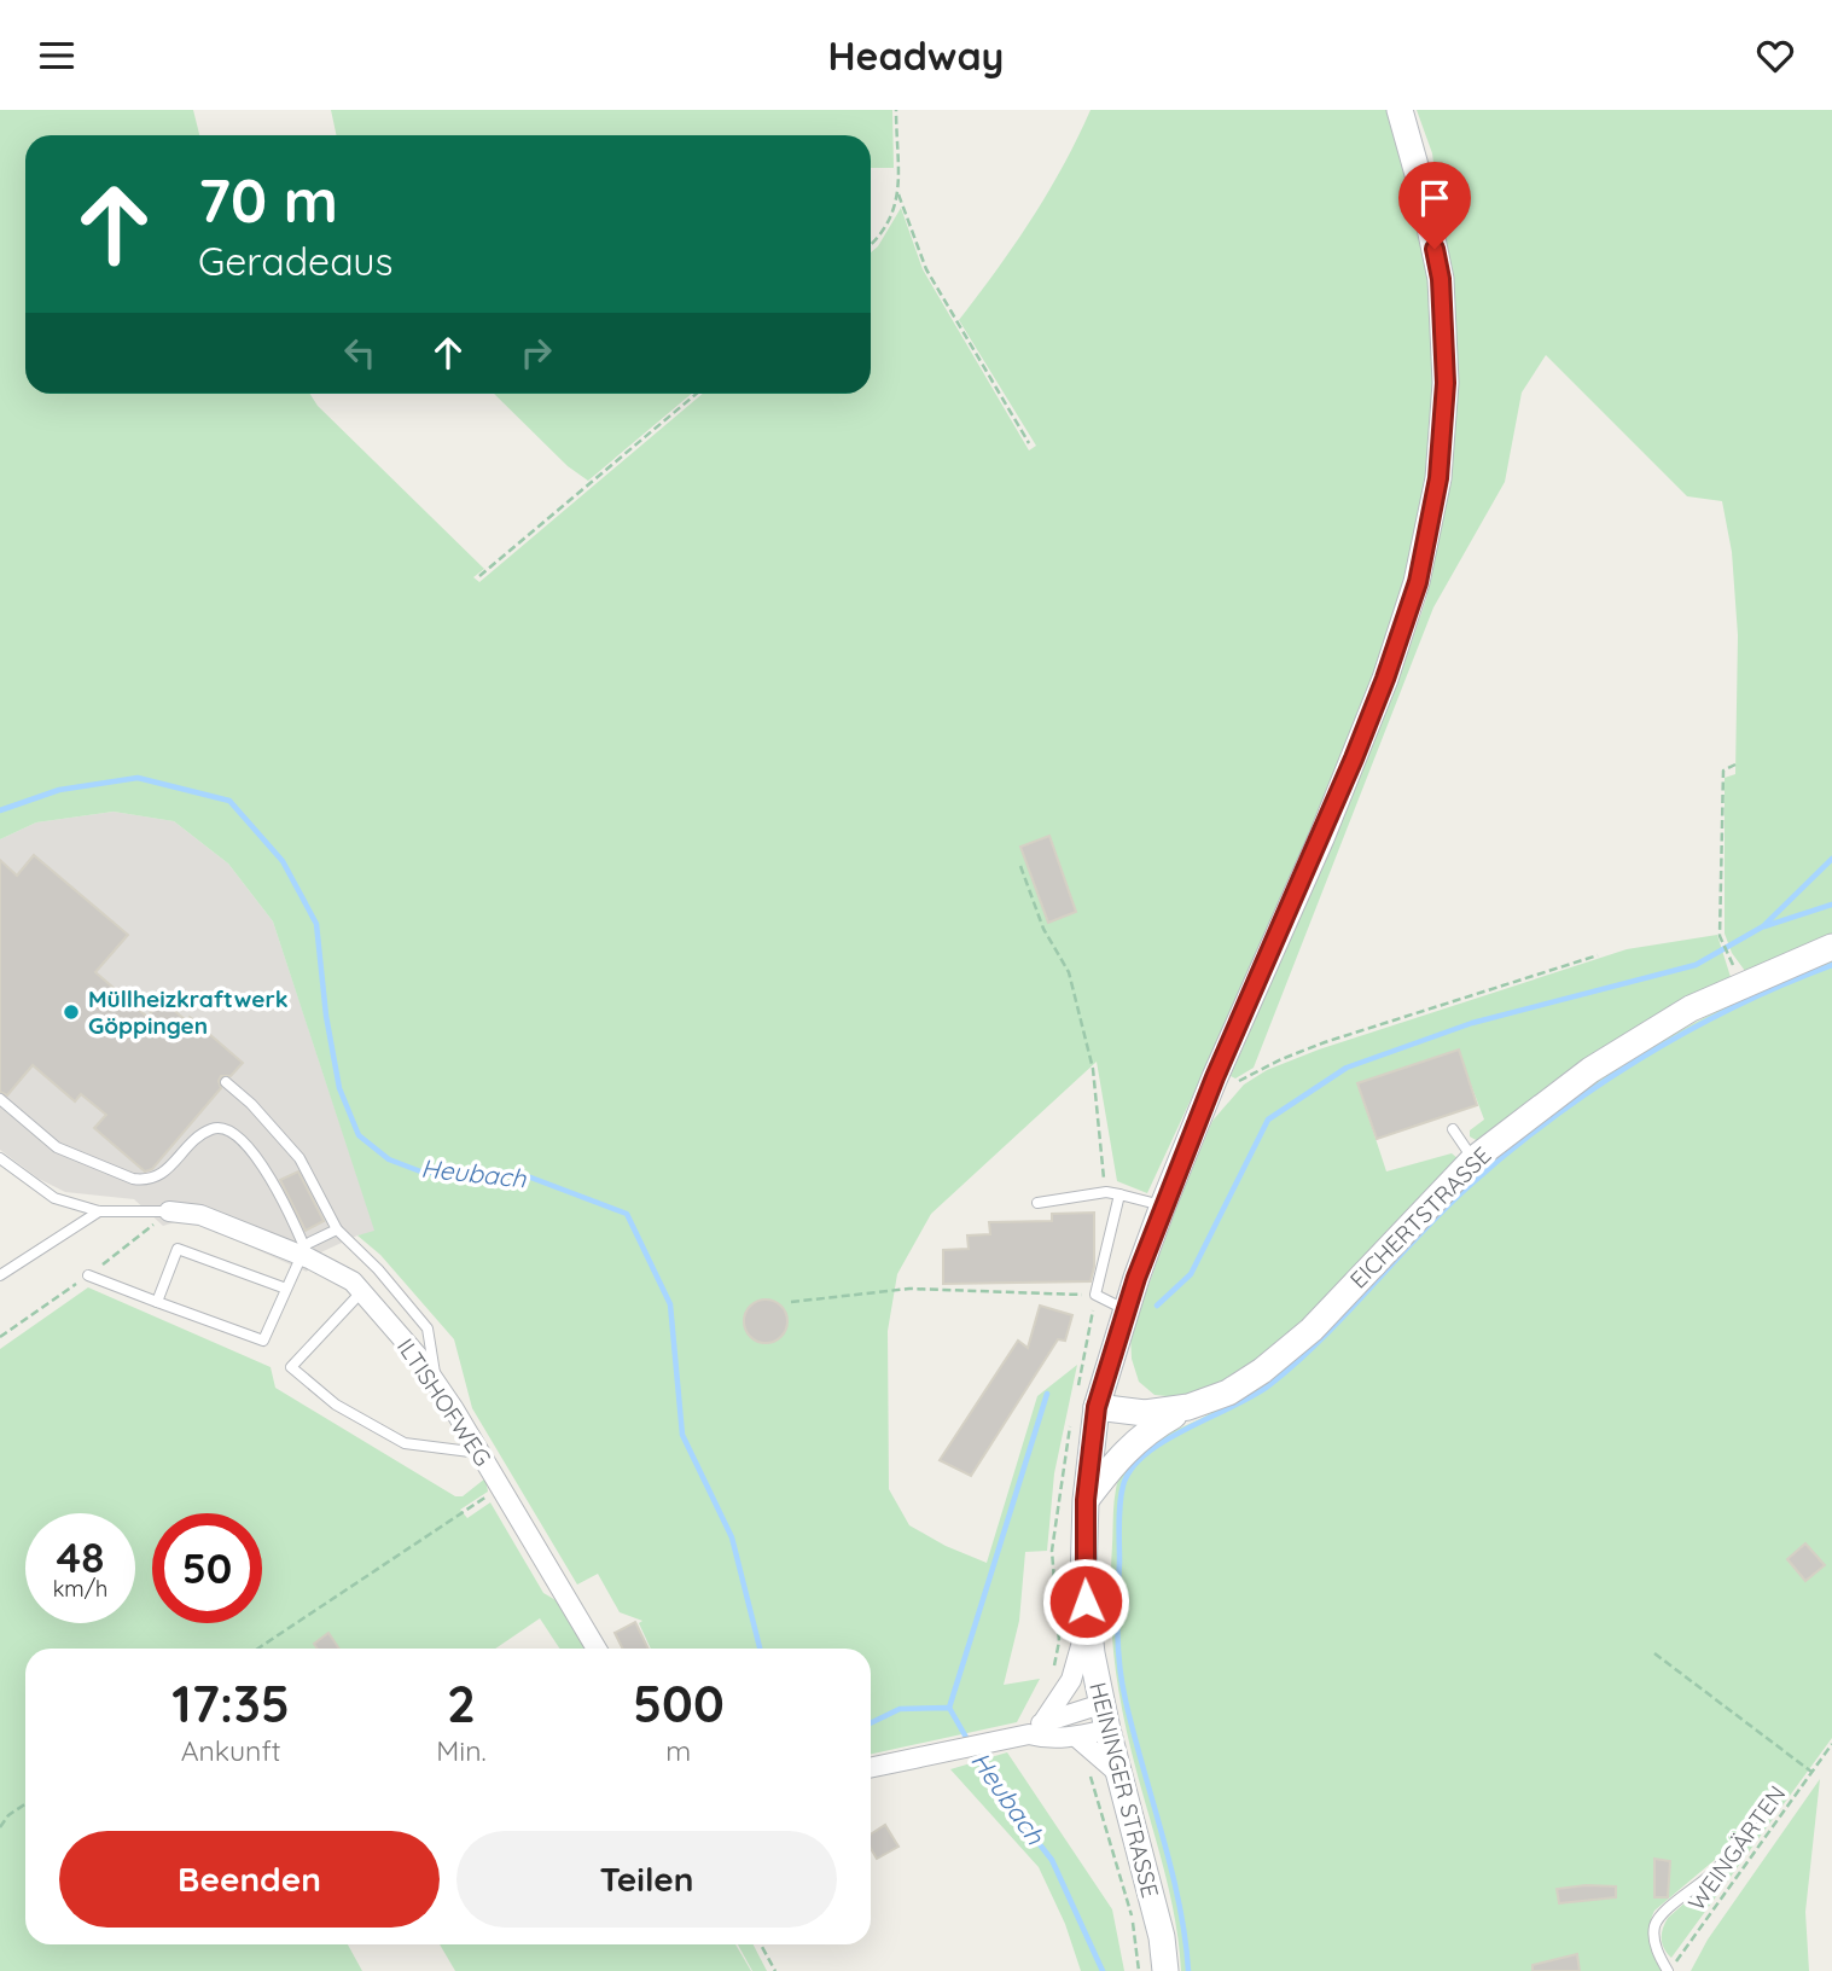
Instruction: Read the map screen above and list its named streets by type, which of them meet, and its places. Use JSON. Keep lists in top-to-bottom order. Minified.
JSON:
{"streets":{"main road":["EICHERTSTRASSE","HEININGER STRASSE"],"street":["ILTISHOFWEG"],"path":["WEINGÄRTEN"]},"crossings":[["EICHERTSTRASSE","HEININGER STRASSE"]],"water":["Heubach"],"places":["Müllheizkraftwerk Göppingen"],"page":{"header":"Headway","turn":["70 m","Geradeaus"],"speed":"48 km/h","limit":"50","eta":["17:35","Ankunft","2","Min.","500","m"],"buttons":["Beenden","Teilen"]}}
